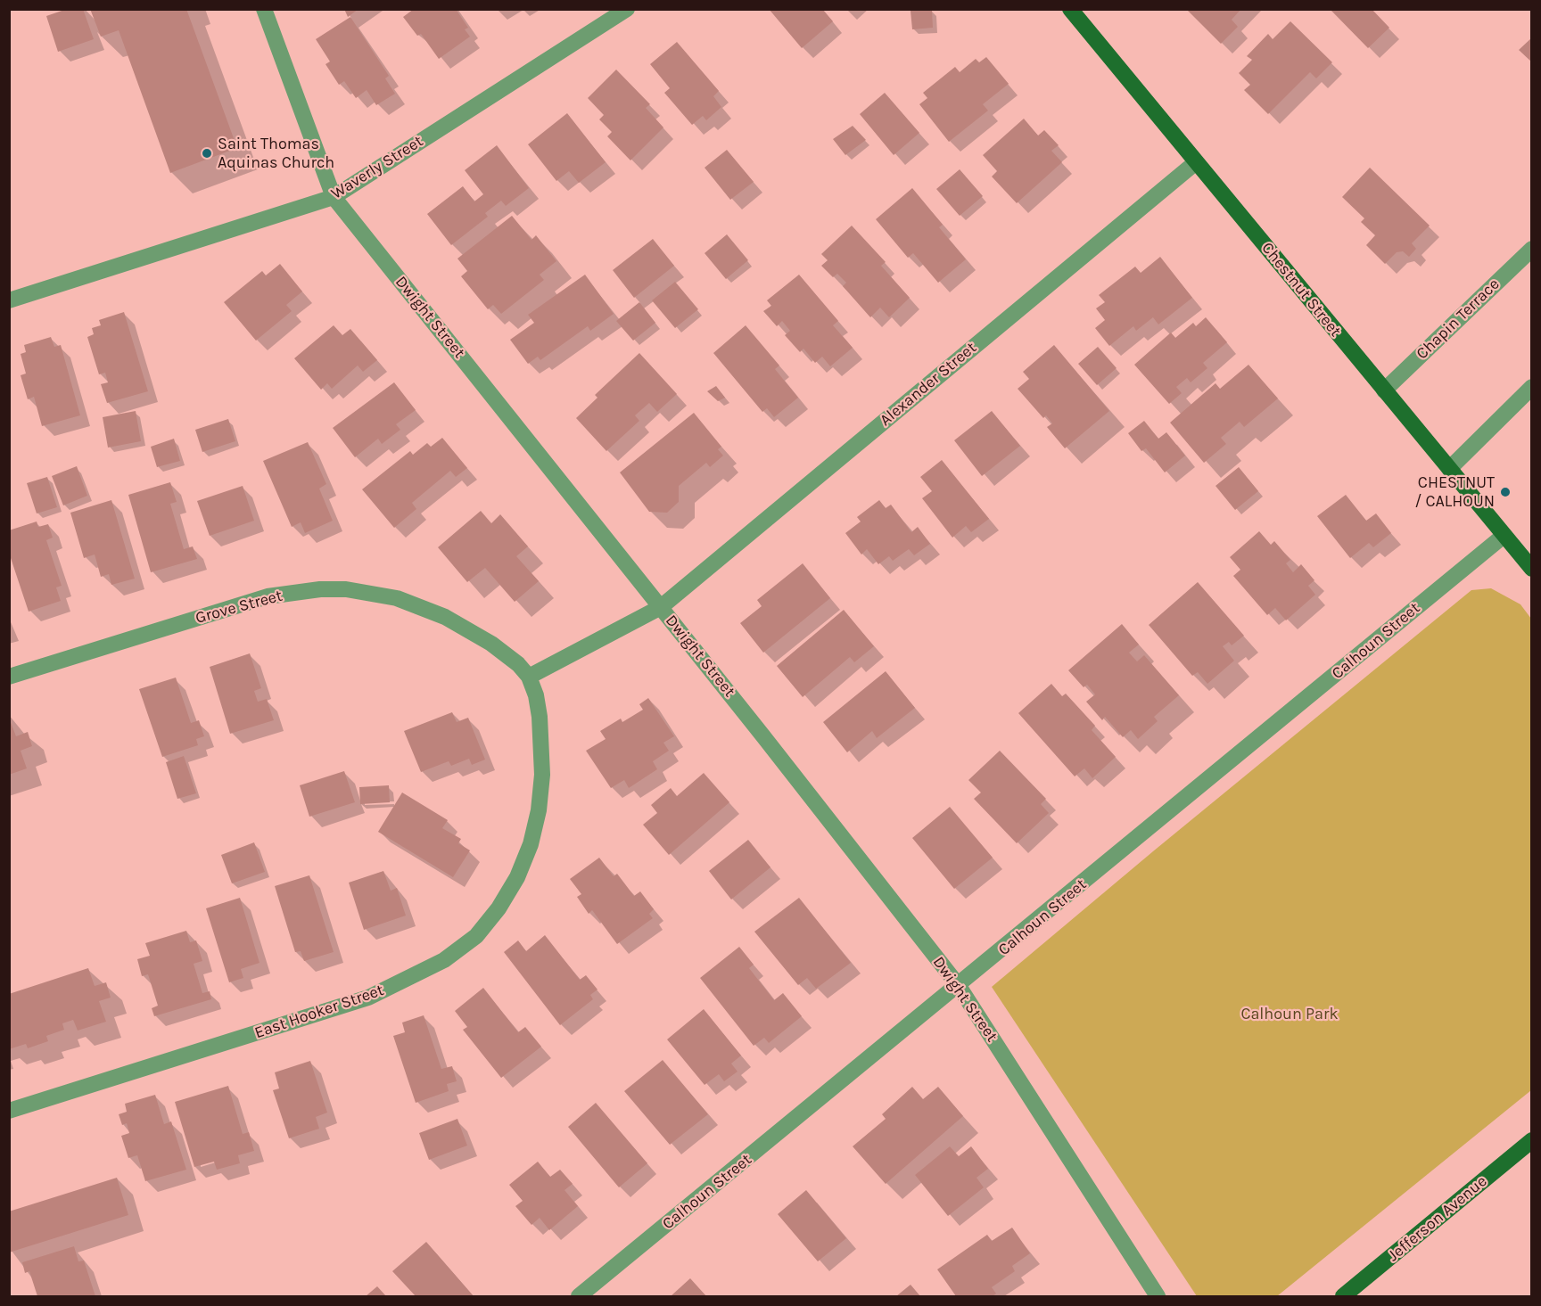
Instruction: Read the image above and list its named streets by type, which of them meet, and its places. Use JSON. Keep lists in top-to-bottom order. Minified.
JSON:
{"streets":{"main road":["Chestnut Street","Jefferson Avenue"],"street":["Waverly Street","Dwight Street","Chapin Terrace","Alexander Street","Grove Street","Calhoun Street","East Hooker Street"]},"crossings":[["Waverly Street","Dwight Street"],["Chestnut Street","Chapin Terrace"],["Chestnut Street","Alexander Street"],["Chestnut Street","Calhoun Street"],["Dwight Street","Alexander Street"],["Dwight Street","Calhoun Street"],["Grove Street","East Hooker Street"]],"parks":["Calhoun Park"],"places":["Saint Thomas Aquinas Church","CHESTNUT / CALHOUN"]}
